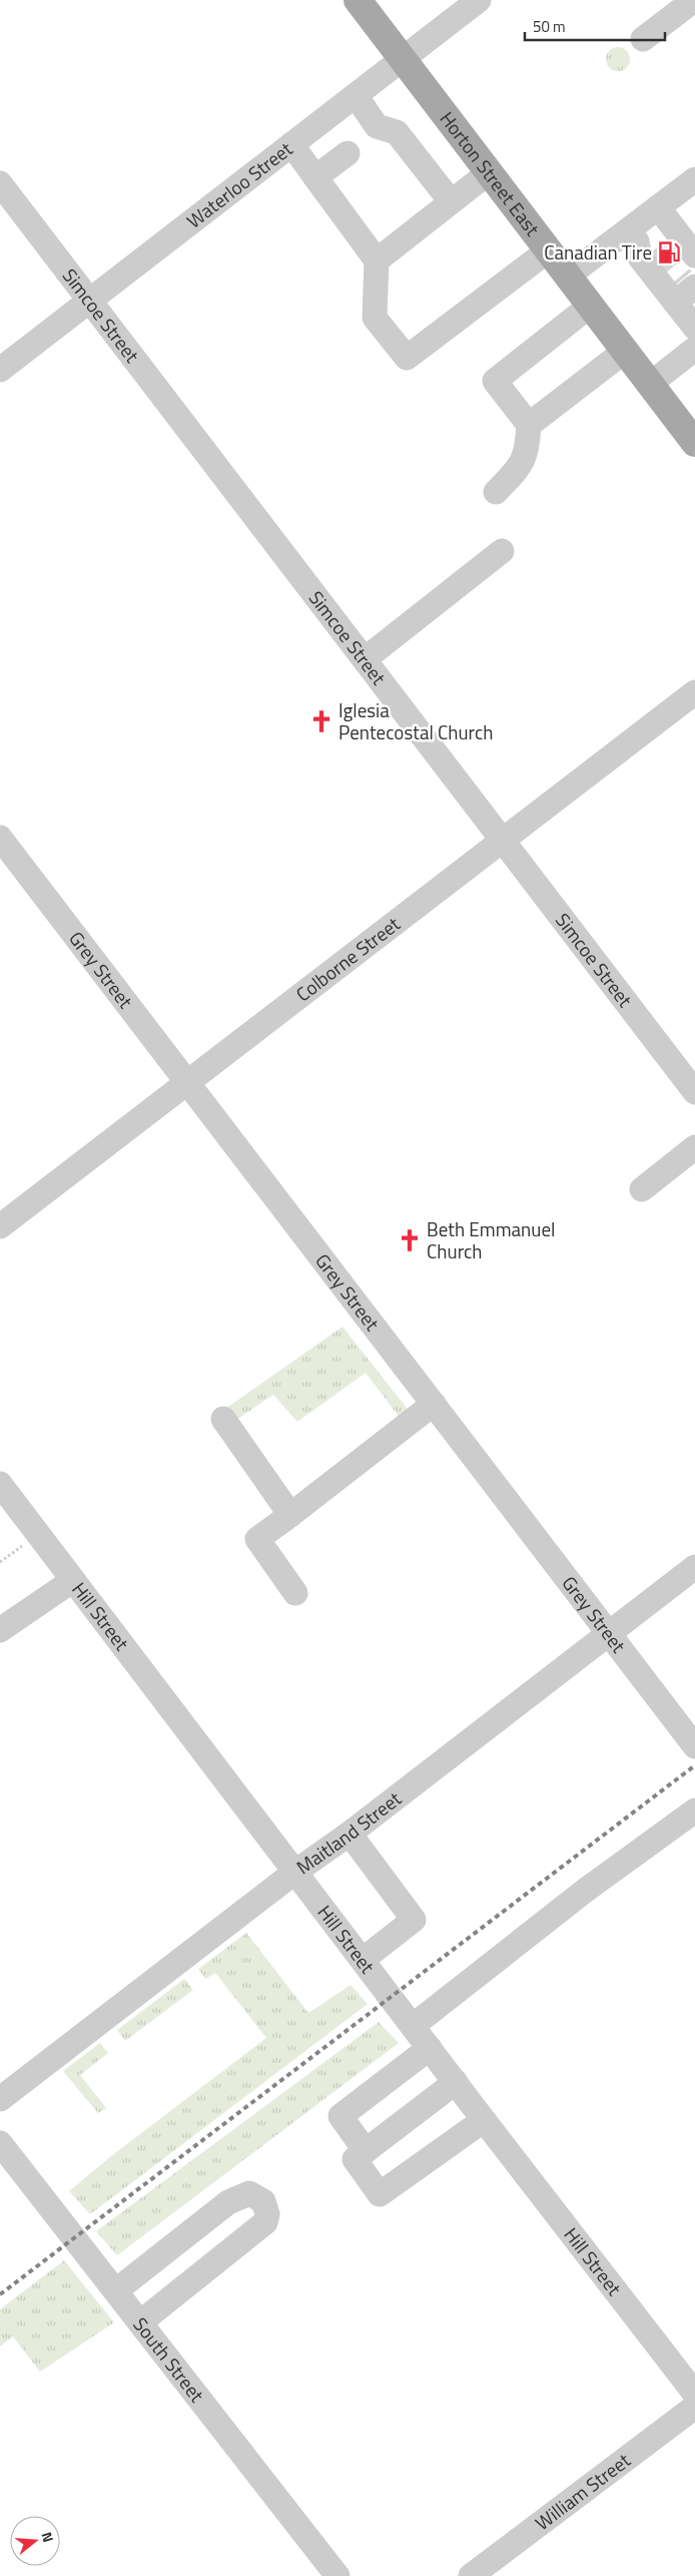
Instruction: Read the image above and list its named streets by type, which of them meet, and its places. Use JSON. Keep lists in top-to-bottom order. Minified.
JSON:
{"streets":{"main road":["Horton Street East"],"street":["Waterloo Street","Simcoe Street","Colborne Street","Grey Street","Hill Street","Maitland Street","South Street","William Street"]},"crossings":[["Horton Street East","Waterloo Street"],["Waterloo Street","Simcoe Street"],["Simcoe Street","Colborne Street"],["Colborne Street","Grey Street"],["Grey Street","Maitland Street"],["Hill Street","Maitland Street"]],"places":{"fuel station":["Canadian Tire"],"church":["Iglesia Pentecostal Church","Beth Emmanuel Church"]},"scale_bar":"50 m","north":"right"}
